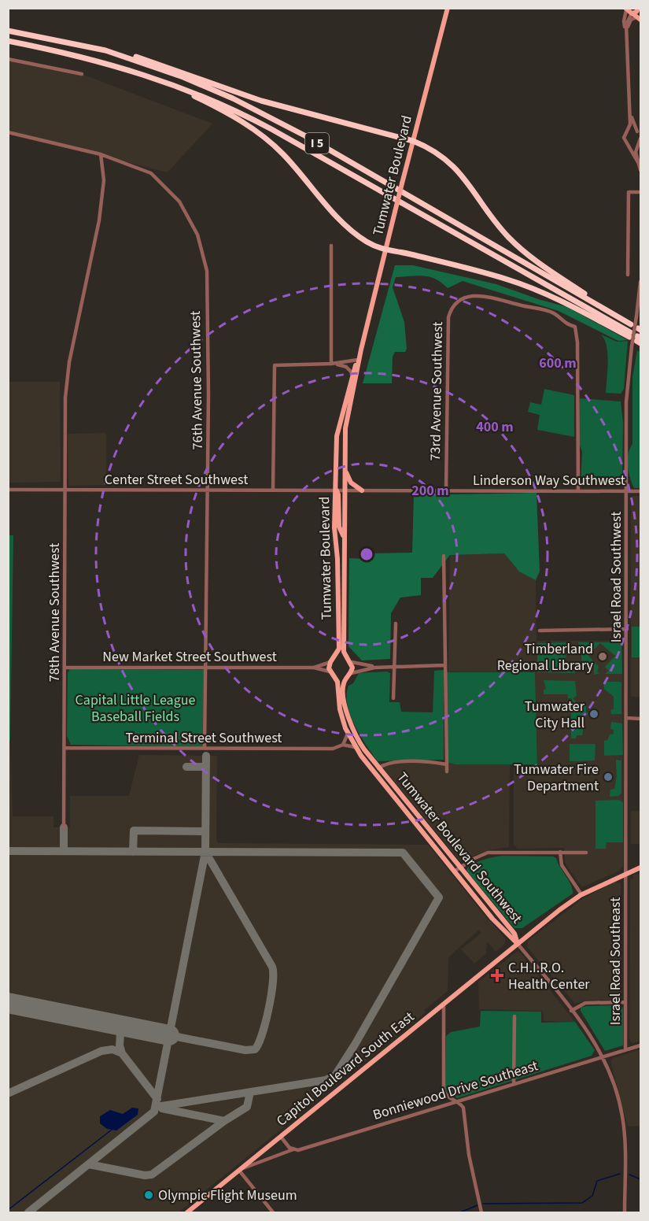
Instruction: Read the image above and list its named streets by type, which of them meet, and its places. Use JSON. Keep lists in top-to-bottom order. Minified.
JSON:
{"streets":{"highway":["I 5"],"main road":["Tumwater Boulevard","Tumwater Boulevard Southwest","Capitol Boulevard South East"],"street":["76th Avenue Southwest","73rd Avenue Southwest","Center Street Southwest","Linderson Way Southwest","Israel Road Southwest","78th Avenue Southwest","New Market Street Southwest","Terminal Street Southwest","Israel Road Southeast","Bonniewood Drive Southeast"]},"crossings":[["I 5","Tumwater Boulevard"],["Tumwater Boulevard","Center Street Southwest"],["Tumwater Boulevard","Linderson Way Southwest"],["Tumwater Boulevard","New Market Street Southwest"],["76th Avenue Southwest","Center Street Southwest"],["76th Avenue Southwest","78th Avenue Southwest"],["76th Avenue Southwest","New Market Street Southwest"],["76th Avenue Southwest","Terminal Street Southwest"],["73rd Avenue Southwest","Linderson Way Southwest"],["Center Street Southwest","Linderson Way Southwest"],["Center Street Southwest","78th Avenue Southwest"],["Linderson Way Southwest","Israel Road Southwest"],["Israel Road Southwest","Israel Road Southeast"],["Israel Road Southwest","Capitol Boulevard South East"],["78th Avenue Southwest","New Market Street Southwest"],["78th Avenue Southwest","Terminal Street Southwest"],["Terminal Street Southwest","Tumwater Boulevard Southwest"],["Tumwater Boulevard Southwest","Capitol Boulevard South East"],["Israel Road Southeast","Capitol Boulevard South East"],["Israel Road Southeast","Bonniewood Drive Southeast"],["Capitol Boulevard South East","Bonniewood Drive Southeast"]],"parks":["Capital Little League Baseball Fields"],"places":{"other":["Timberland Regional Library","Tumwater City Hall","Tumwater Fire Department","Olympic Flight Museum"],"health":["C.H.I.R.O. Health Center"]},"rings":["600 m","400 m","200 m"]}
